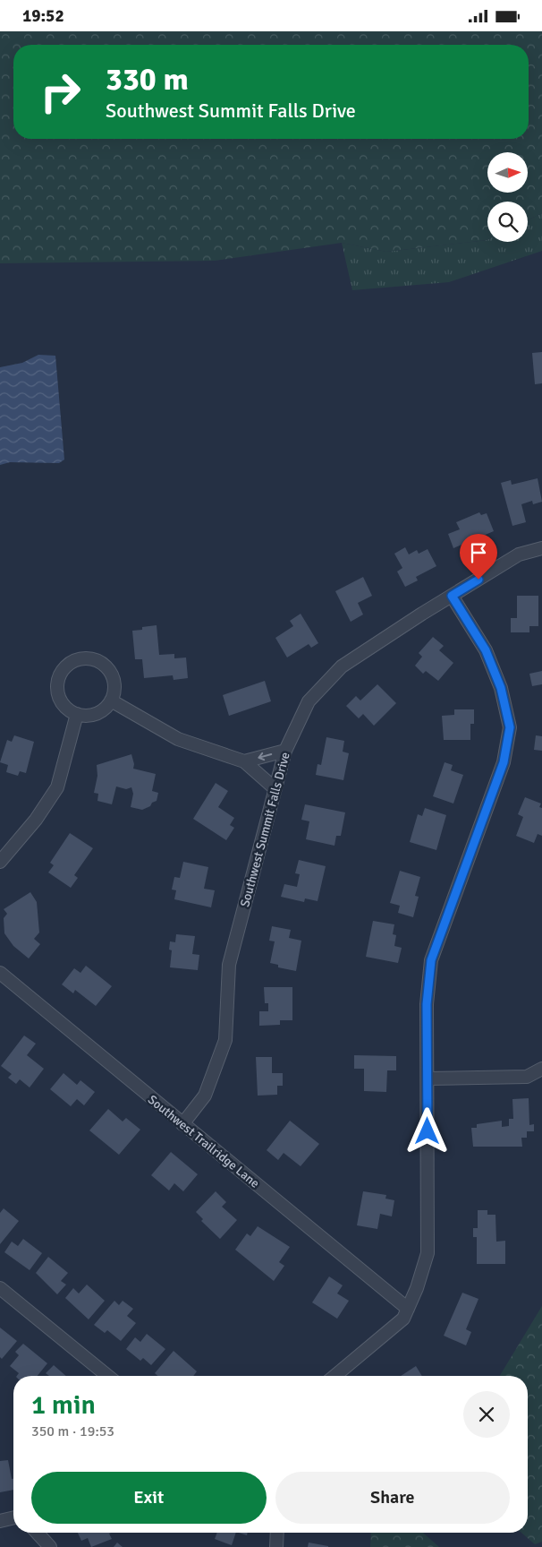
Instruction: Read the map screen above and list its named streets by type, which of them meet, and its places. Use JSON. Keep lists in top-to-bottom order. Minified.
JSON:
{"streets":{"street":["Southwest Summit Falls Drive","Southwest Trailridge Lane"]},"crossings":[["Southwest Summit Falls Drive","Southwest Trailridge Lane"]],"north":"right","page":{"status":"19:52","turn":["330 m","Southwest Summit Falls Drive"],"heading":["1 min","350 m · 19:53"],"buttons":["Exit","Share"]}}
